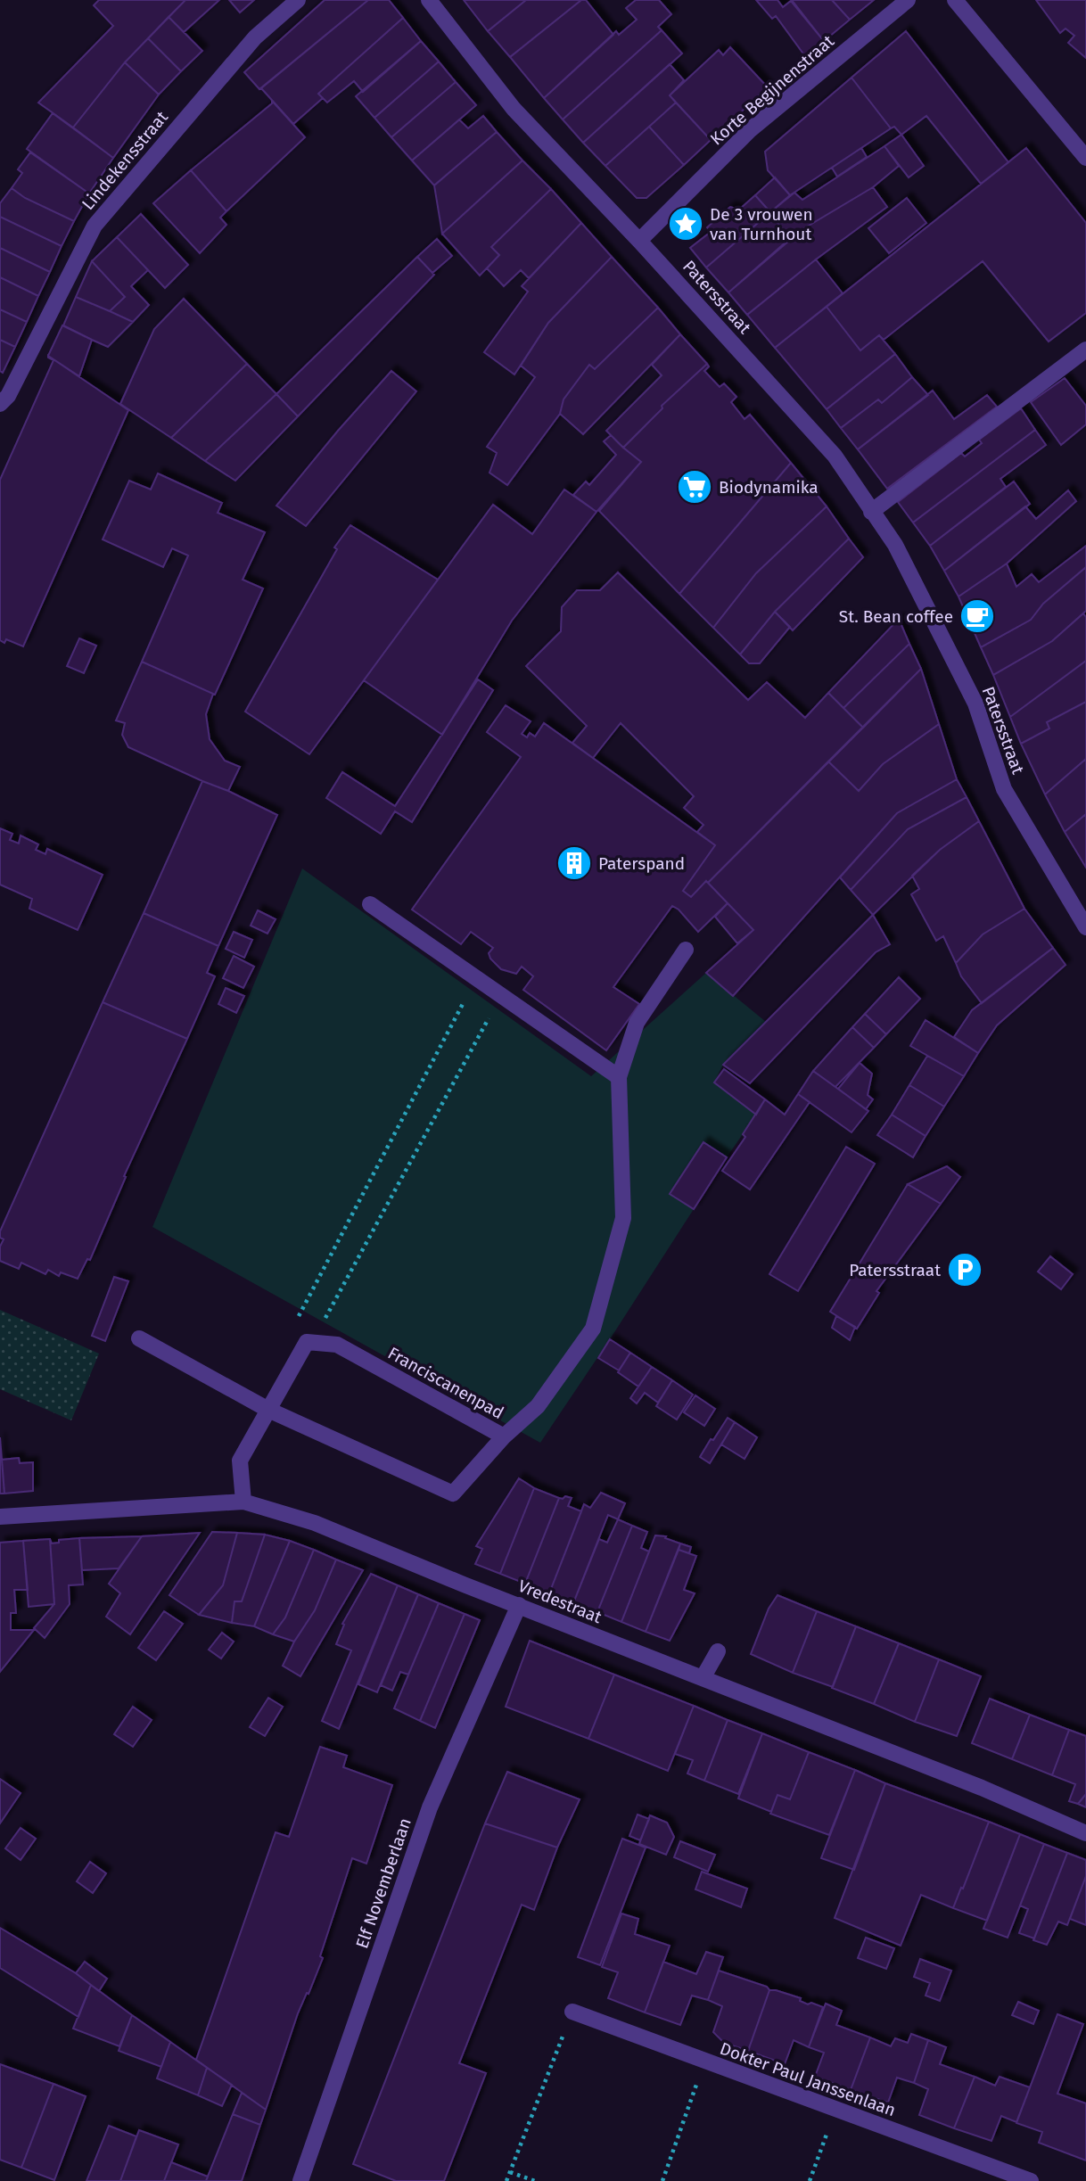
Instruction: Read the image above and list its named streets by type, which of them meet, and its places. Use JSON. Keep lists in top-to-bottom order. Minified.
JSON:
{"streets":{"street":["Korte Begijnenstraat","Lindekensstraat","Patersstraat","Franciscanenpad","Vredestraat","Elf Novemberlaan","Dokter Paul Janssenlaan"]},"crossings":[["Korte Begijnenstraat","Patersstraat"],["Vredestraat","Elf Novemberlaan"]],"places":{"place":["De 3 vrouwen van Turnhout"],"supermarket":["Biodynamika"],"cafe":["St. Bean coffee"],"building":["Paterspand"],"parking":["Patersstraat"]}}
